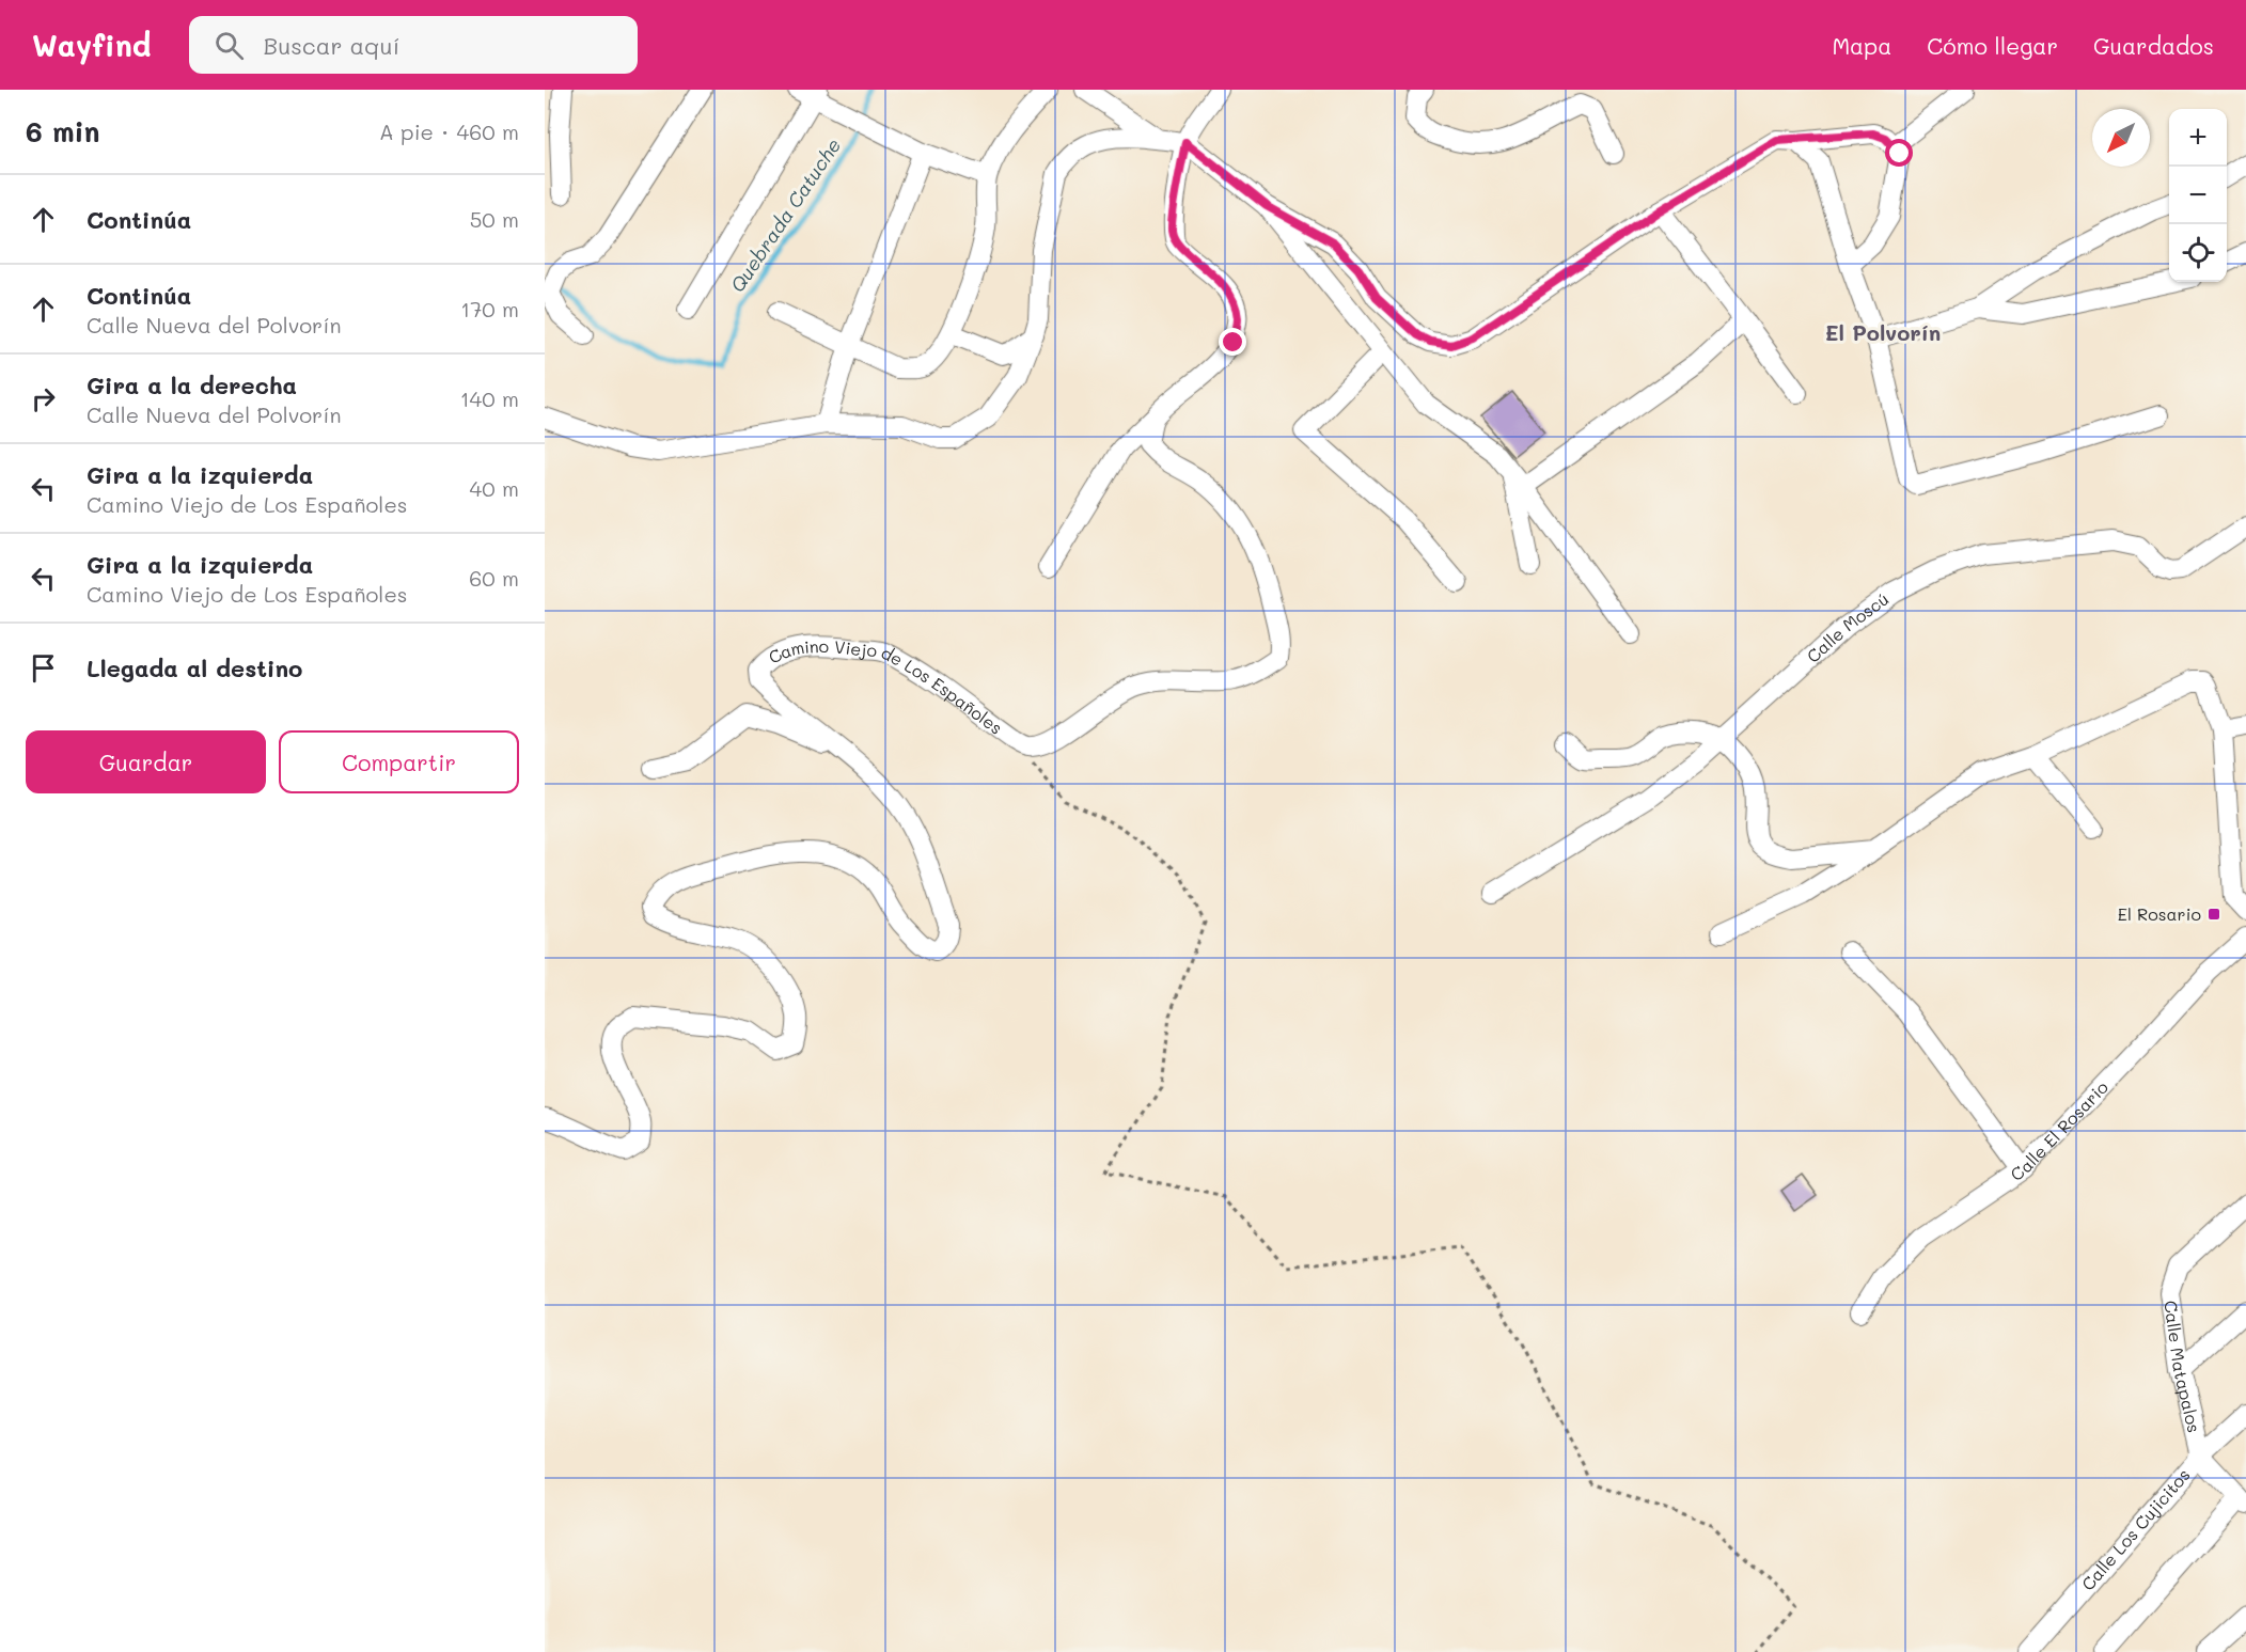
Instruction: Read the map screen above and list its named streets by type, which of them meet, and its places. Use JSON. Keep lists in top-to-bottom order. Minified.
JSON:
{"streets":{"street":["Calle Moscú","Camino Viejo de Los Españoles","Calle El Rosario","Calle Matapalos","Calle Los Cujicitos"]},"crossings":[["Calle Matapalos","Calle Los Cujicitos"]],"districts":["El Polvorín"],"water":["Quebrada Catuche"],"places":{"transit":["El Rosario"]},"north":"bottom left","page":{"header":"Wayfind","search":"Buscar aquí","nav":["Mapa","Cómo llegar","Guardados"],"heading":["6 min","A pie · 460 m"],"map_buttons":["+","−"],"list":[["Continúa","50 m"],["Continúa","Calle Nueva del Polvorín","170 m"],["Gira a la derecha","Calle Nueva del Polvorín","140 m"],["Gira a la izquierda","Camino Viejo de Los Españoles","40 m"],["Gira a la izquierda","Camino Viejo de Los Españoles","60 m"],"Llegada al destino"],"buttons":["Guardar","Compartir"]}}
